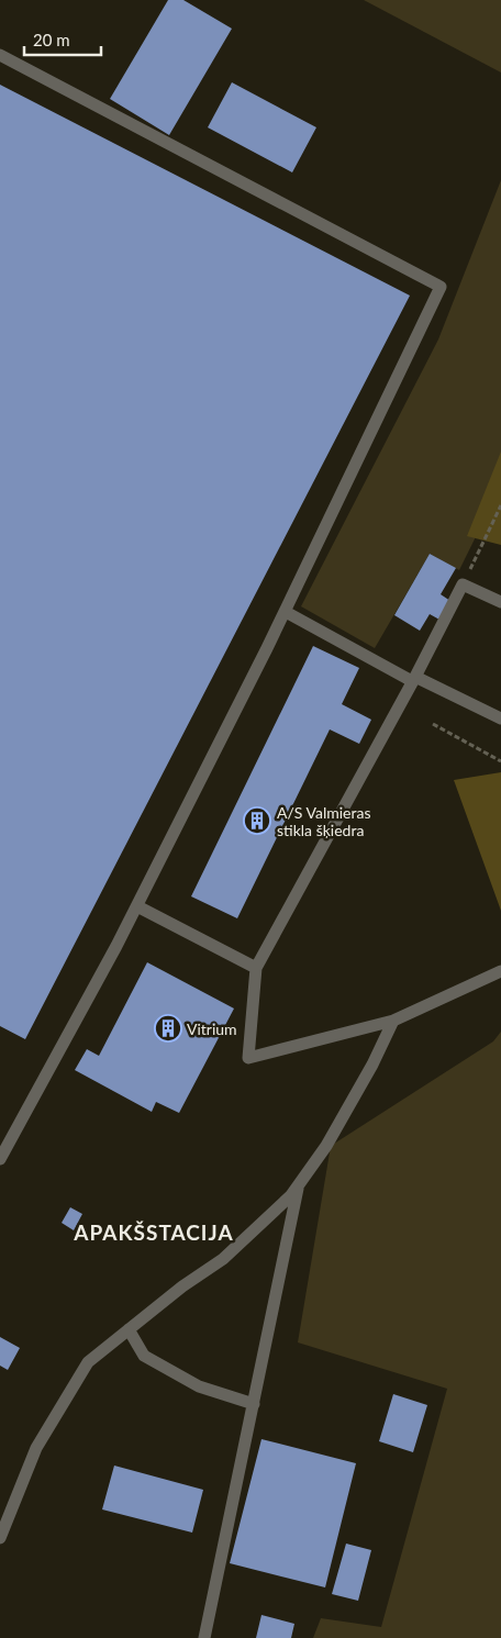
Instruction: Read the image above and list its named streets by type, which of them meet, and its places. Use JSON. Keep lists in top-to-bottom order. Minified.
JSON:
{"districts":["APAKŠSTACIJA"],"places":{"building":["A/S Valmieras stikla šķiedra","Vitrium"]},"scale_bar":"20 m"}
